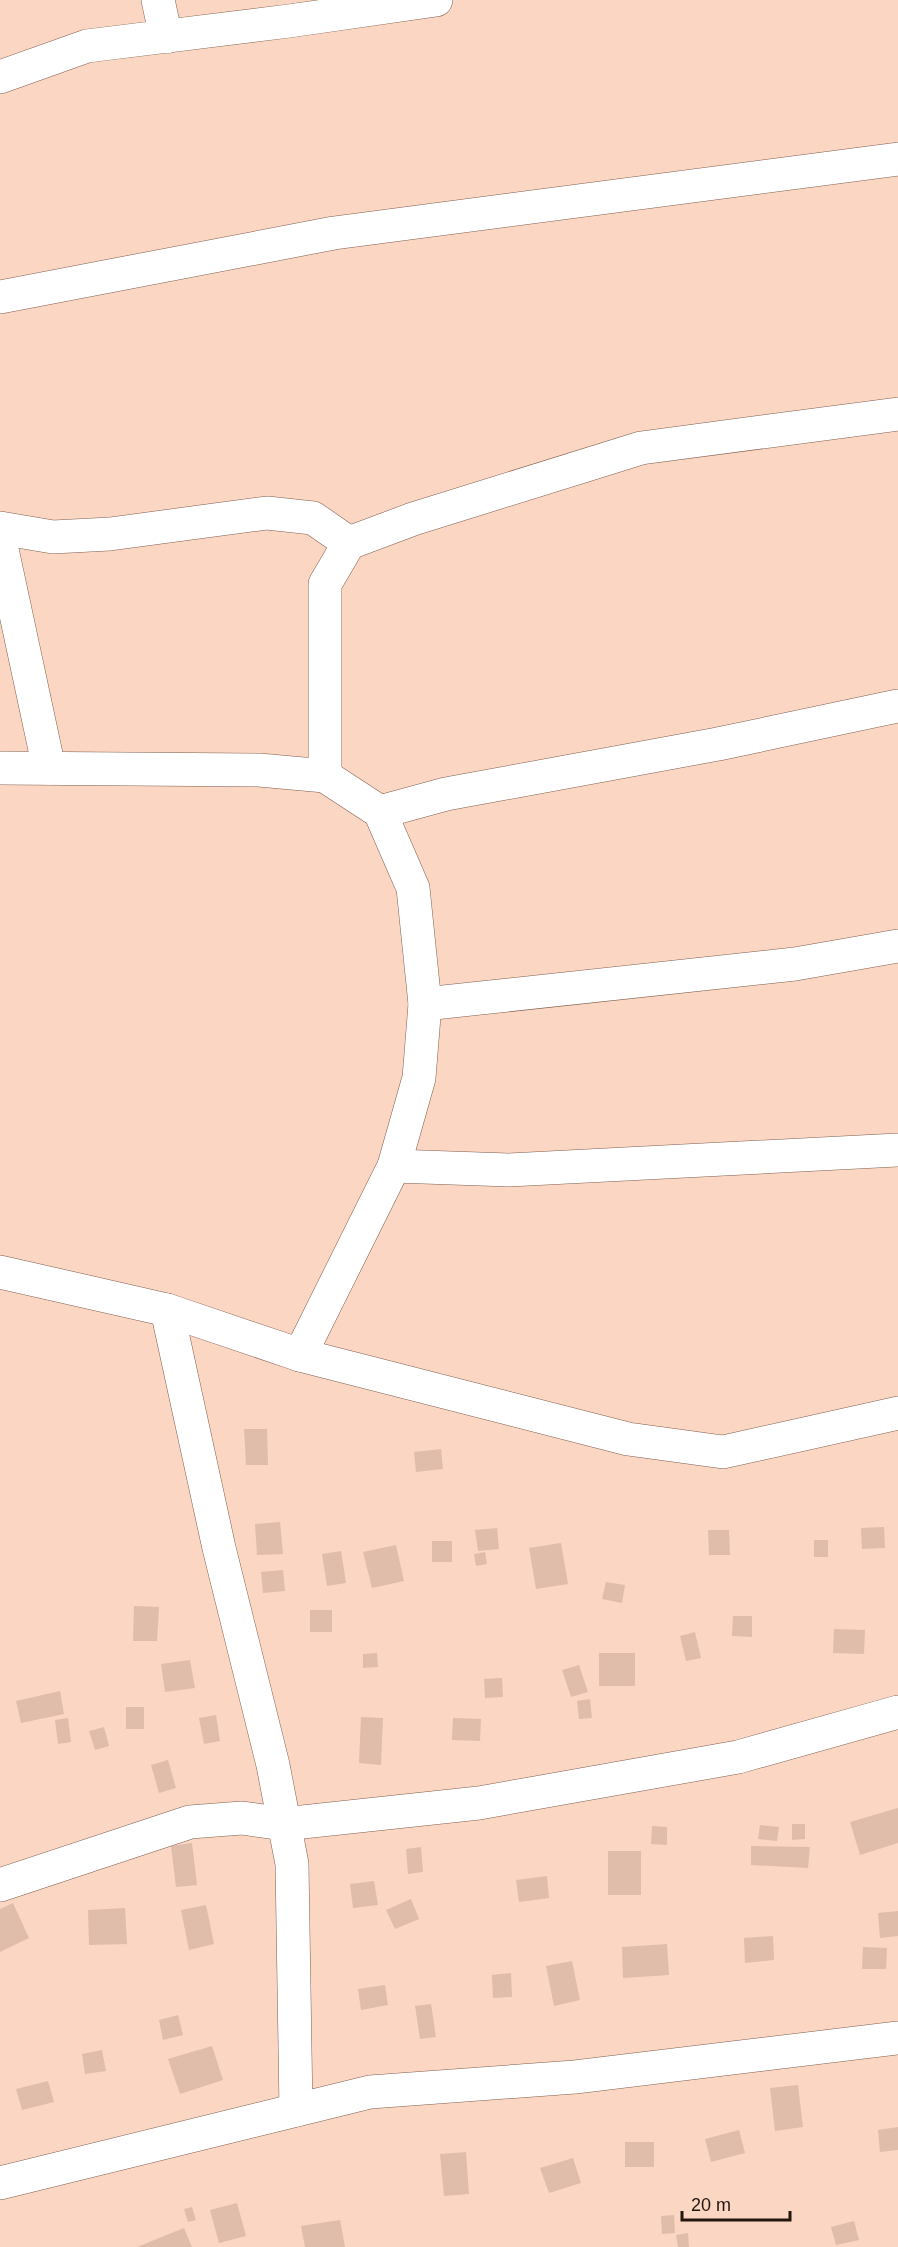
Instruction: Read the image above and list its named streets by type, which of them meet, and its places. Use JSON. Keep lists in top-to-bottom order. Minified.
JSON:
{"scale_bar":"20 m"}
